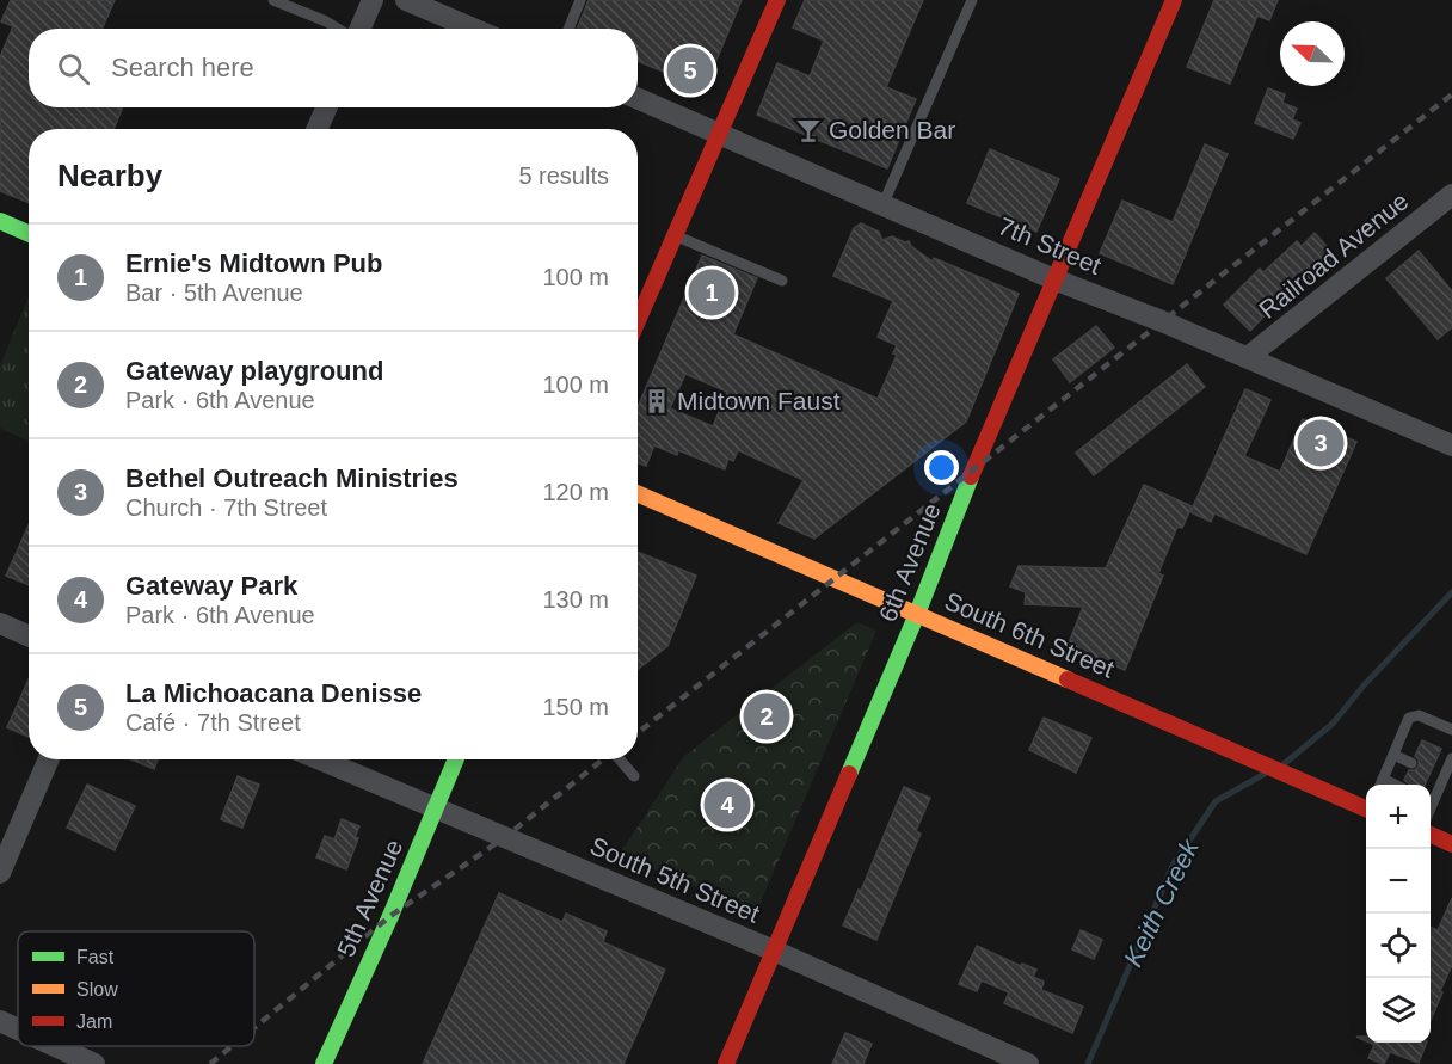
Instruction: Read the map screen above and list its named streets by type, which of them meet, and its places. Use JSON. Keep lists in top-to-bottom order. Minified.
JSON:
{"streets":{"street":["7th Street","Railroad Avenue","6th Avenue","South 6th Street","South 5th Street","5th Avenue"]},"crossings":[["7th Street","Railroad Avenue"],["7th Street","6th Avenue"],["6th Avenue","South 6th Street"],["6th Avenue","South 5th Street"],["South 5th Street","5th Avenue"]],"water":["Keith Creek"],"places":{"bar":["Golden Bar"],"building":["Midtown Faust"]},"legend":["Fast","Slow","Jam"],"north":"top left","page":{"search":"Search here","pins":["5","1","3","2","4"],"heading":["Nearby","5 results"],"list":[{"mark":"1","name":"Ernie's Midtown Pub","note":"Bar · 5th Avenue","value":"100 m"},{"mark":"2","name":"Gateway playground","note":"Park · 6th Avenue","value":"100 m"},{"mark":"3","name":"Bethel Outreach Ministries","note":"Church · 7th Street","value":"120 m"},{"mark":"4","name":"Gateway Park","note":"Park · 6th Avenue","value":"130 m"},{"mark":"5","name":"La Michoacana Denisse","note":"Café · 7th Street","value":"150 m"}],"map_buttons":["+","−"]}}
